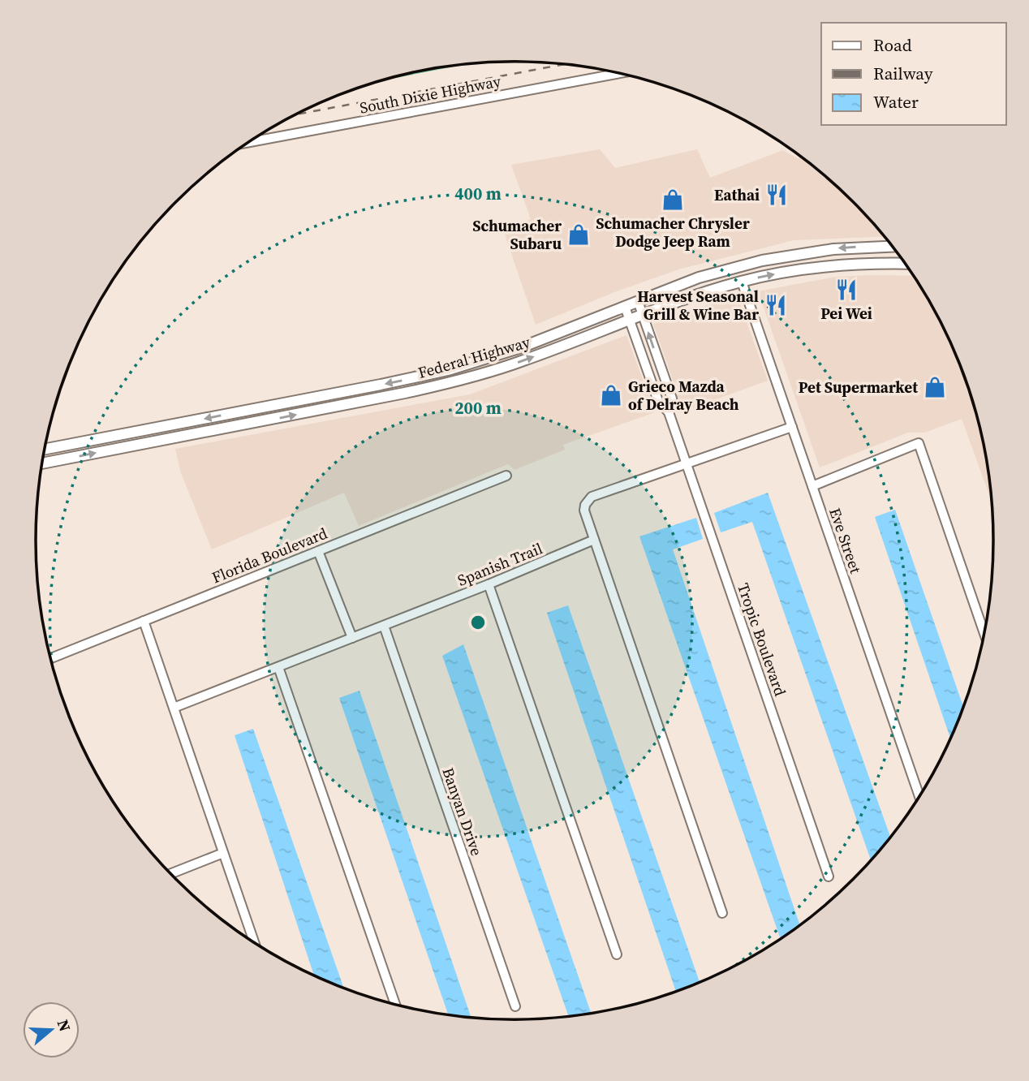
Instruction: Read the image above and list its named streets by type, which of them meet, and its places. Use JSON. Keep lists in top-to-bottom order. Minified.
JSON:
{"streets":{"main road":["Federal Highway"],"street":["South Dixie Highway","Eve Street","Florida Boulevard","Spanish Trail","Tropic Boulevard","Banyan Drive"]},"crossings":[["Federal Highway","Eve Street"],["Federal Highway","Tropic Boulevard"],["Spanish Trail","Banyan Drive"]],"places":{"restaurant":["Eathai","Pei Wei","Harvest Seasonal Grill & Wine Bar"],"shop":["Schumacher Chrysler Dodge Jeep Ram","Schumacher Subaru","Pet Supermarket","Grieco Mazda of Delray Beach"]},"legend":["Road","Railway","Water"],"north":"right","rings":["400 m","200 m"]}
